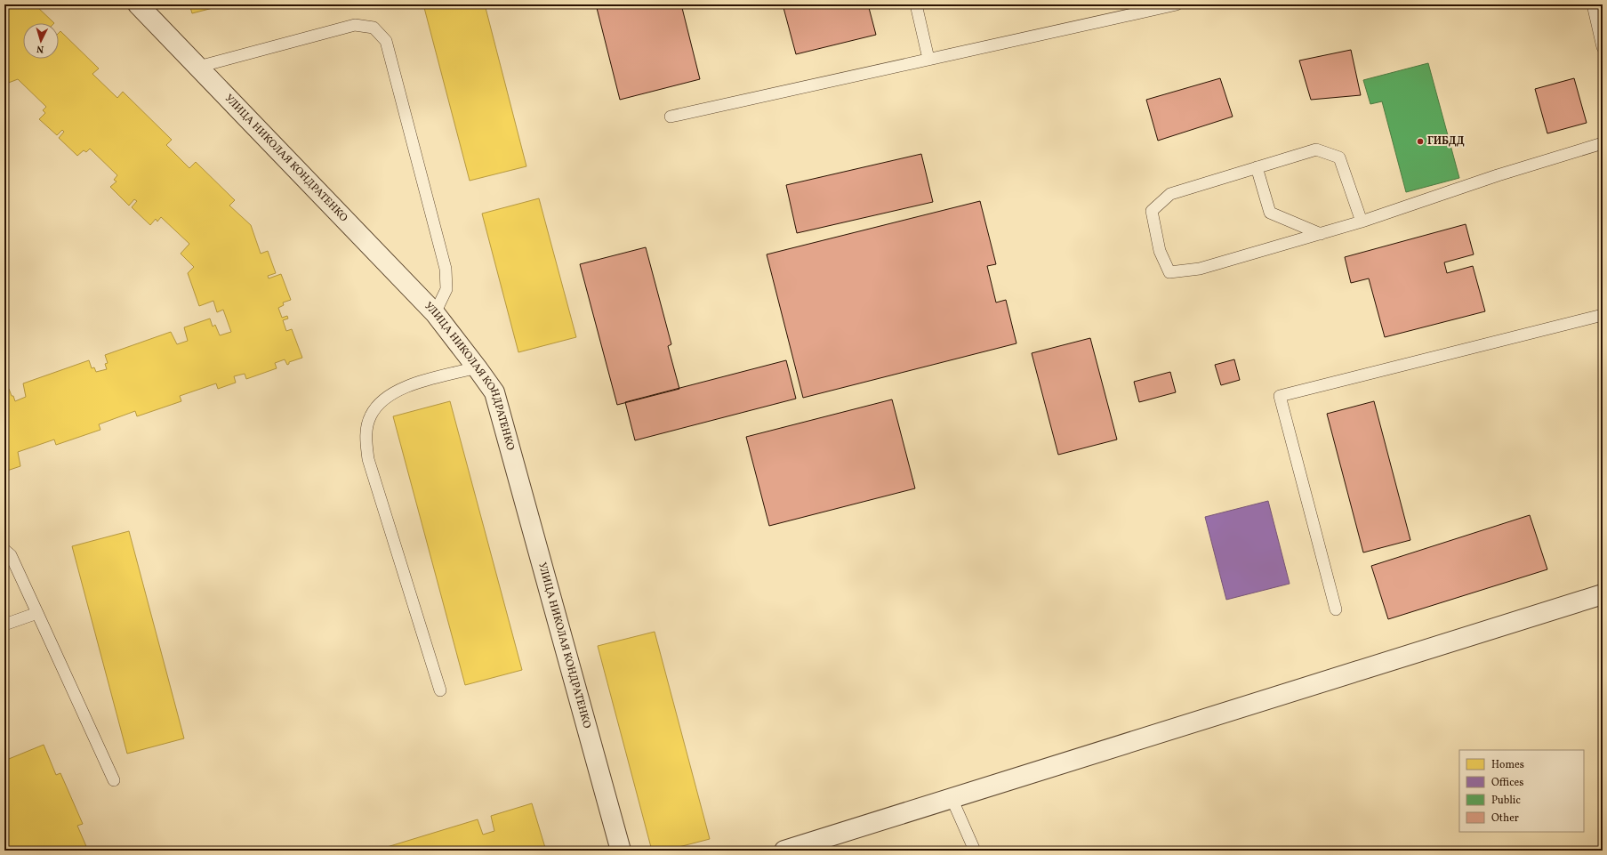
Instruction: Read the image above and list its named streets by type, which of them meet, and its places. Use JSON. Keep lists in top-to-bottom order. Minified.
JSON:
{"streets":{"street":["УЛИЦА НИКОЛАЯ КОНДРАТЕНКО"]},"places":["ГИБДД"],"legend":["Homes","Offices","Public","Other"],"north":"bottom"}
